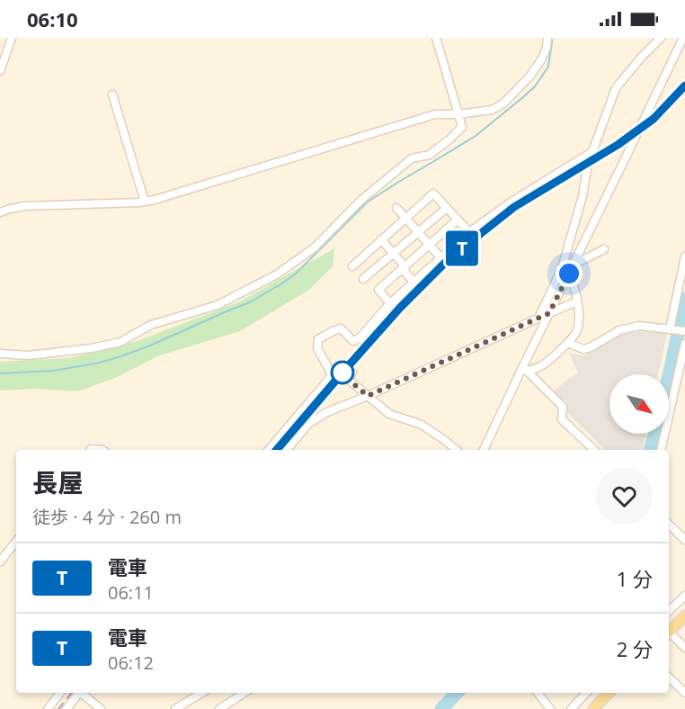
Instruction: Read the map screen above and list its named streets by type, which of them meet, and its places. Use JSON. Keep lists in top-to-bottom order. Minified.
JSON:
{"north":"bottom right","page":{"status":"06:10","on_map":"T","heading":["長屋","徒歩 · 4 分 · 260 m"],"list":[{"mark":"T","name":"電車","note":"06:11","value":"1 分"},{"mark":"T","name":"電車","note":"06:12","value":"2 分"}]}}
